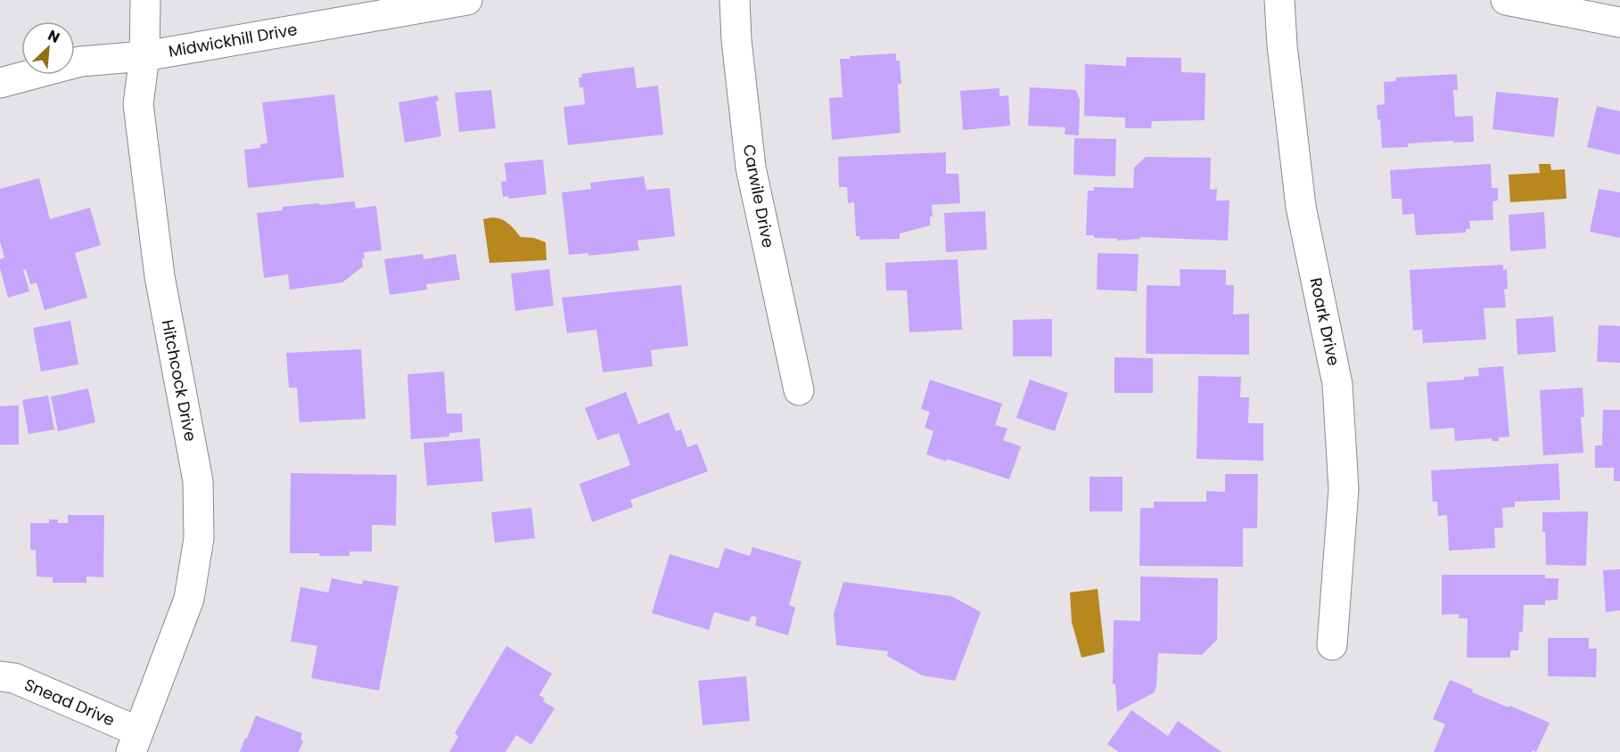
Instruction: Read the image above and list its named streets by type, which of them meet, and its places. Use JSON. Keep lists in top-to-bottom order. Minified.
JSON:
{"streets":{"street":["Midwickhill Drive","Carwile Drive","Roark Drive","Hitchcock Drive","Snead Drive"]},"crossings":[["Midwickhill Drive","Hitchcock Drive"],["Hitchcock Drive","Snead Drive"]],"north":"top right"}
